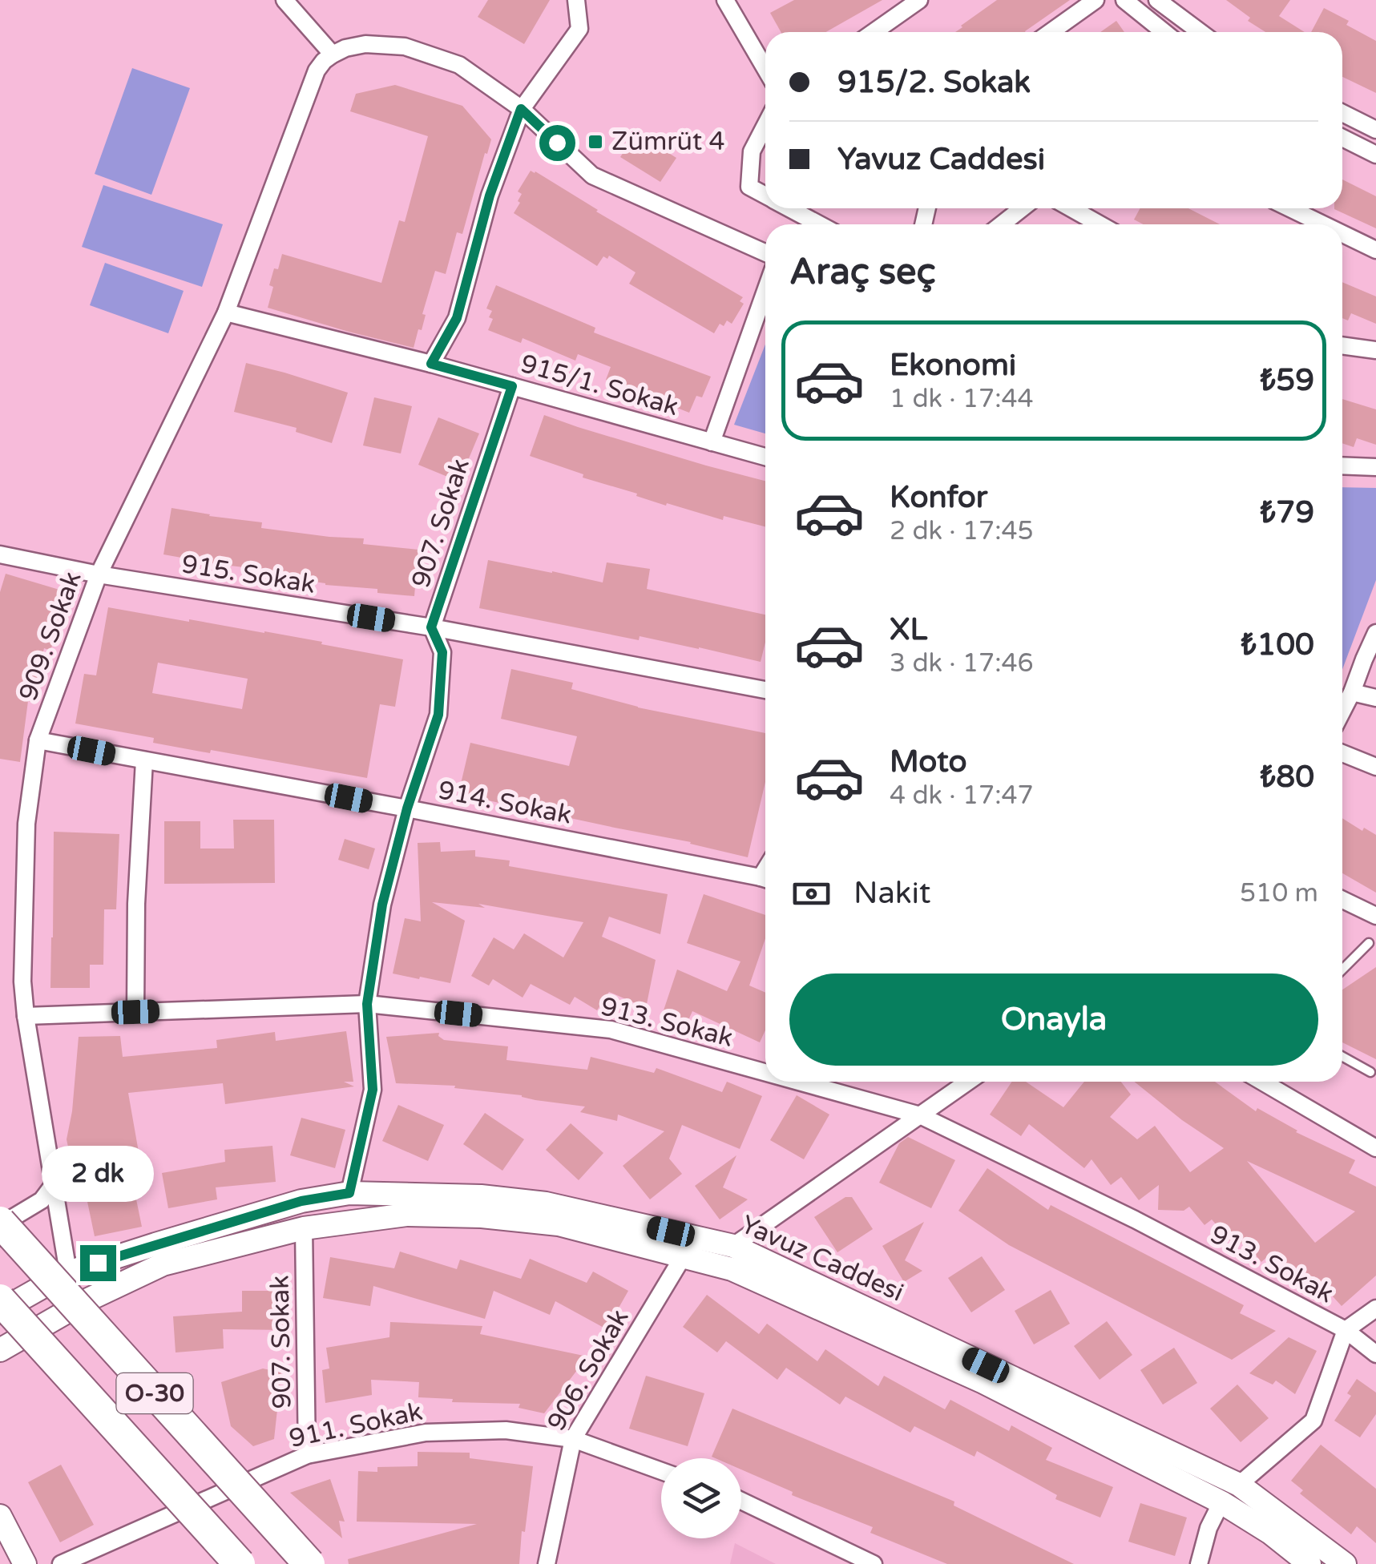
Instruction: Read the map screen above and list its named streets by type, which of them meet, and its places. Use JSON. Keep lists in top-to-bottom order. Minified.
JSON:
{"streets":{"highway":["O-30"],"main road":["Yavuz Caddesi"],"street":["915/1. Sokak","907. Sokak","915. Sokak","909. Sokak","914. Sokak","913. Sokak","906. Sokak","911. Sokak"]},"crossings":[["915/1. Sokak","907. Sokak"],["915/1. Sokak","909. Sokak"],["907. Sokak","915. Sokak"],["907. Sokak","914. Sokak"],["907. Sokak","913. Sokak"],["907. Sokak","Yavuz Caddesi"],["907. Sokak","911. Sokak"],["915. Sokak","909. Sokak"],["909. Sokak","914. Sokak"],["909. Sokak","913. Sokak"],["909. Sokak","Yavuz Caddesi"],["Yavuz Caddesi","906. Sokak"],["906. Sokak","911. Sokak"]],"places":{"transit":["Zümrüt 4"]},"page":{"banner":["915/2. Sokak","Yavuz Caddesi"],"heading":"Araç seç","list":[{"name":"Ekonomi","note":"1 dk · 17:44","value":"₺59"},{"name":"Konfor","note":"2 dk · 17:45","value":"₺79"},{"name":"XL","note":"3 dk · 17:46","value":"₺100"},{"name":"Moto","note":"4 dk · 17:47","value":"₺80"}],"pay":["Nakit","510 m"],"buttons":"Onayla","bubble":"2 dk"}}
